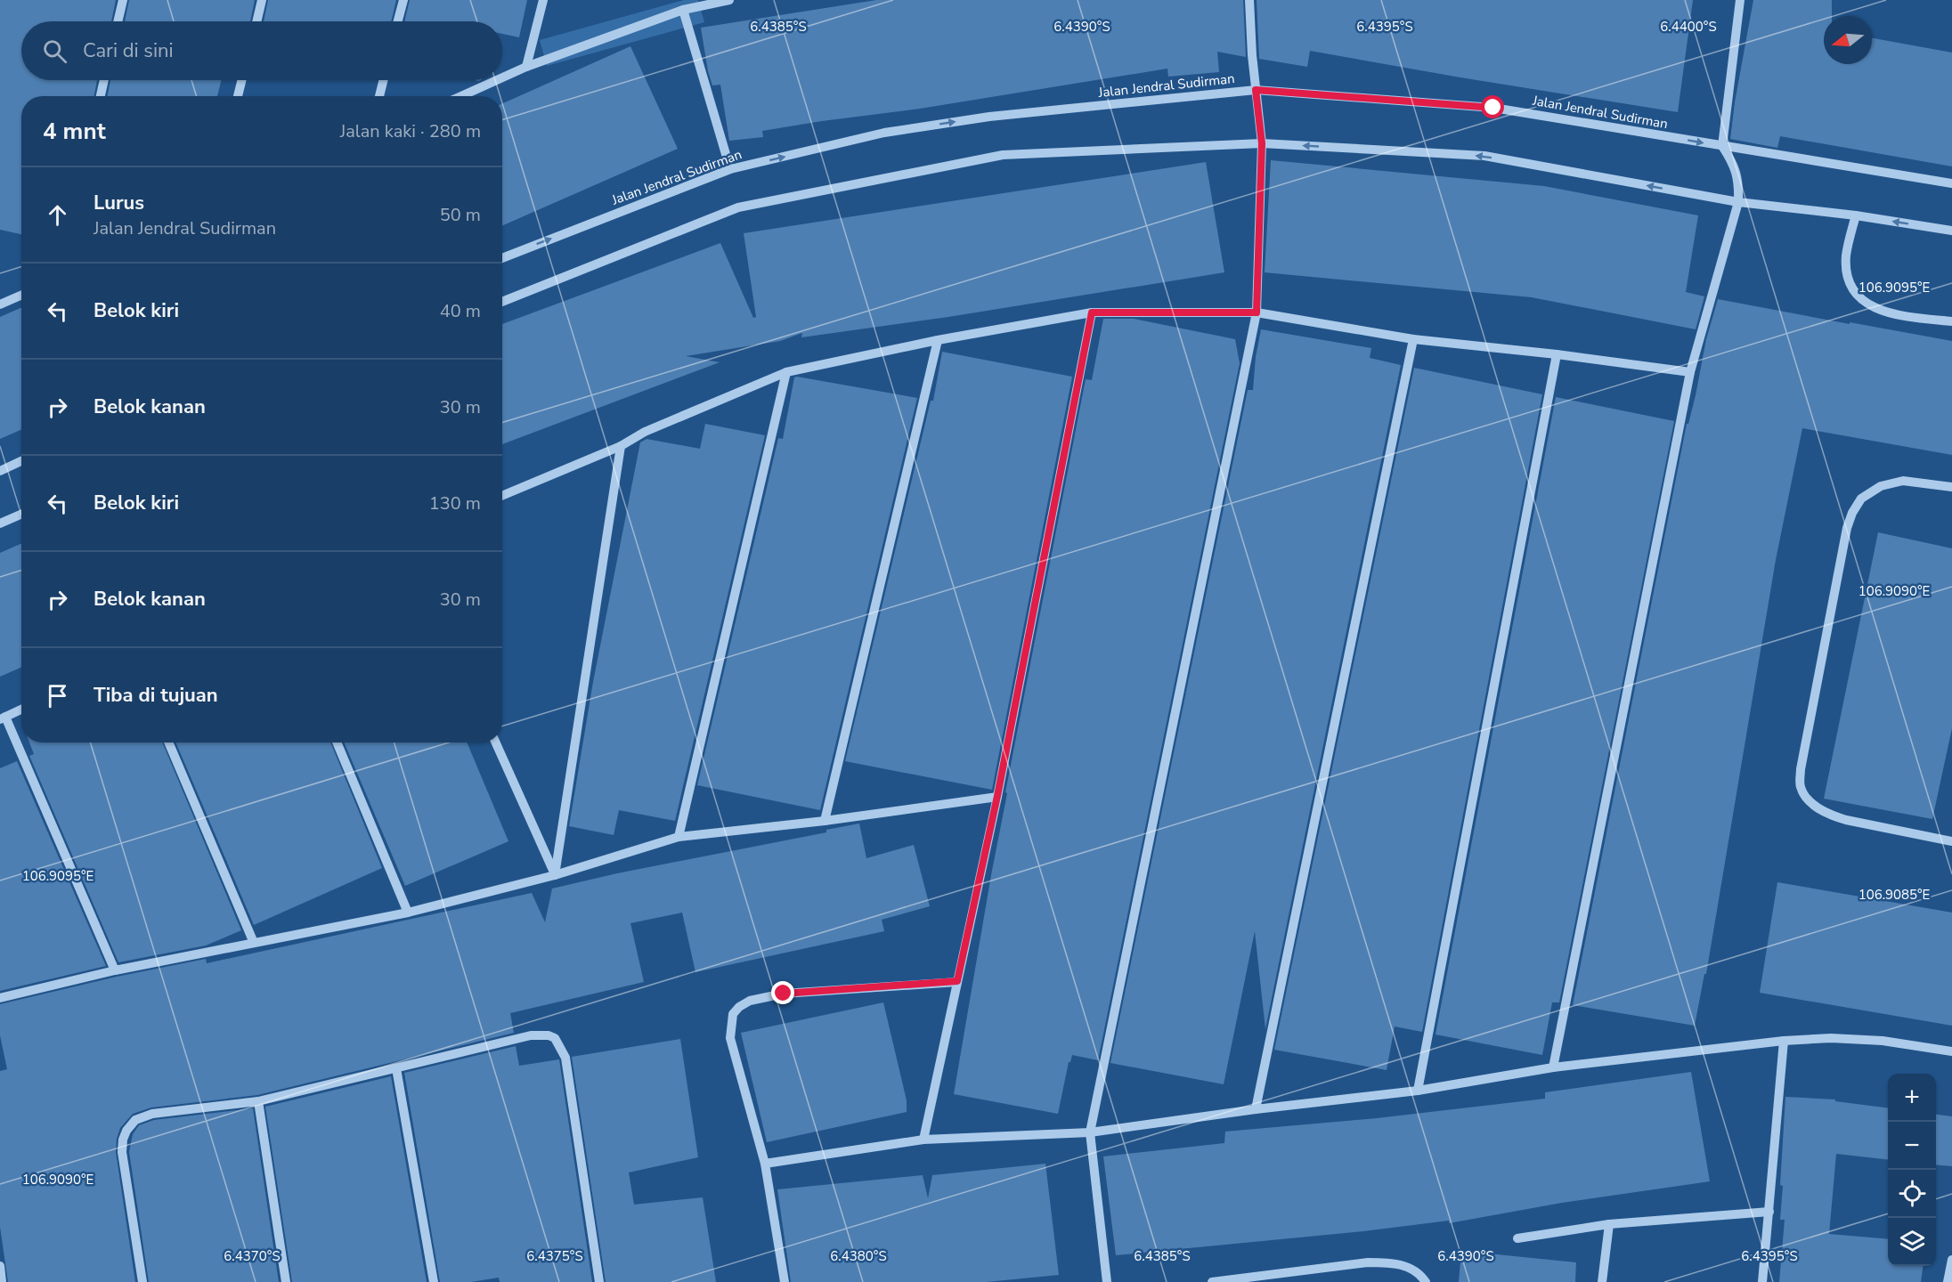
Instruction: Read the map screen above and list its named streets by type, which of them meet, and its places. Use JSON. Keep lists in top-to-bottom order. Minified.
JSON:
{"streets":{"street":["Jalan Jendral Sudirman"]},"north":"left","page":{"search":"Cari di sini","heading":["4 mnt","Jalan kaki · 280 m"],"list":[["Lurus","Jalan Jendral Sudirman","50 m"],["Belok kiri","40 m"],["Belok kanan","30 m"],["Belok kiri","130 m"],["Belok kanan","30 m"],"Tiba di tujuan"],"map_buttons":["+","−"]},"coordinates":["6.4400°S","6.4385°S","6.4390°S","6.4395°S","106.9095°E","106.9090°E","106.9085°E","6.4370°S","6.4375°S","6.4380°S"]}
